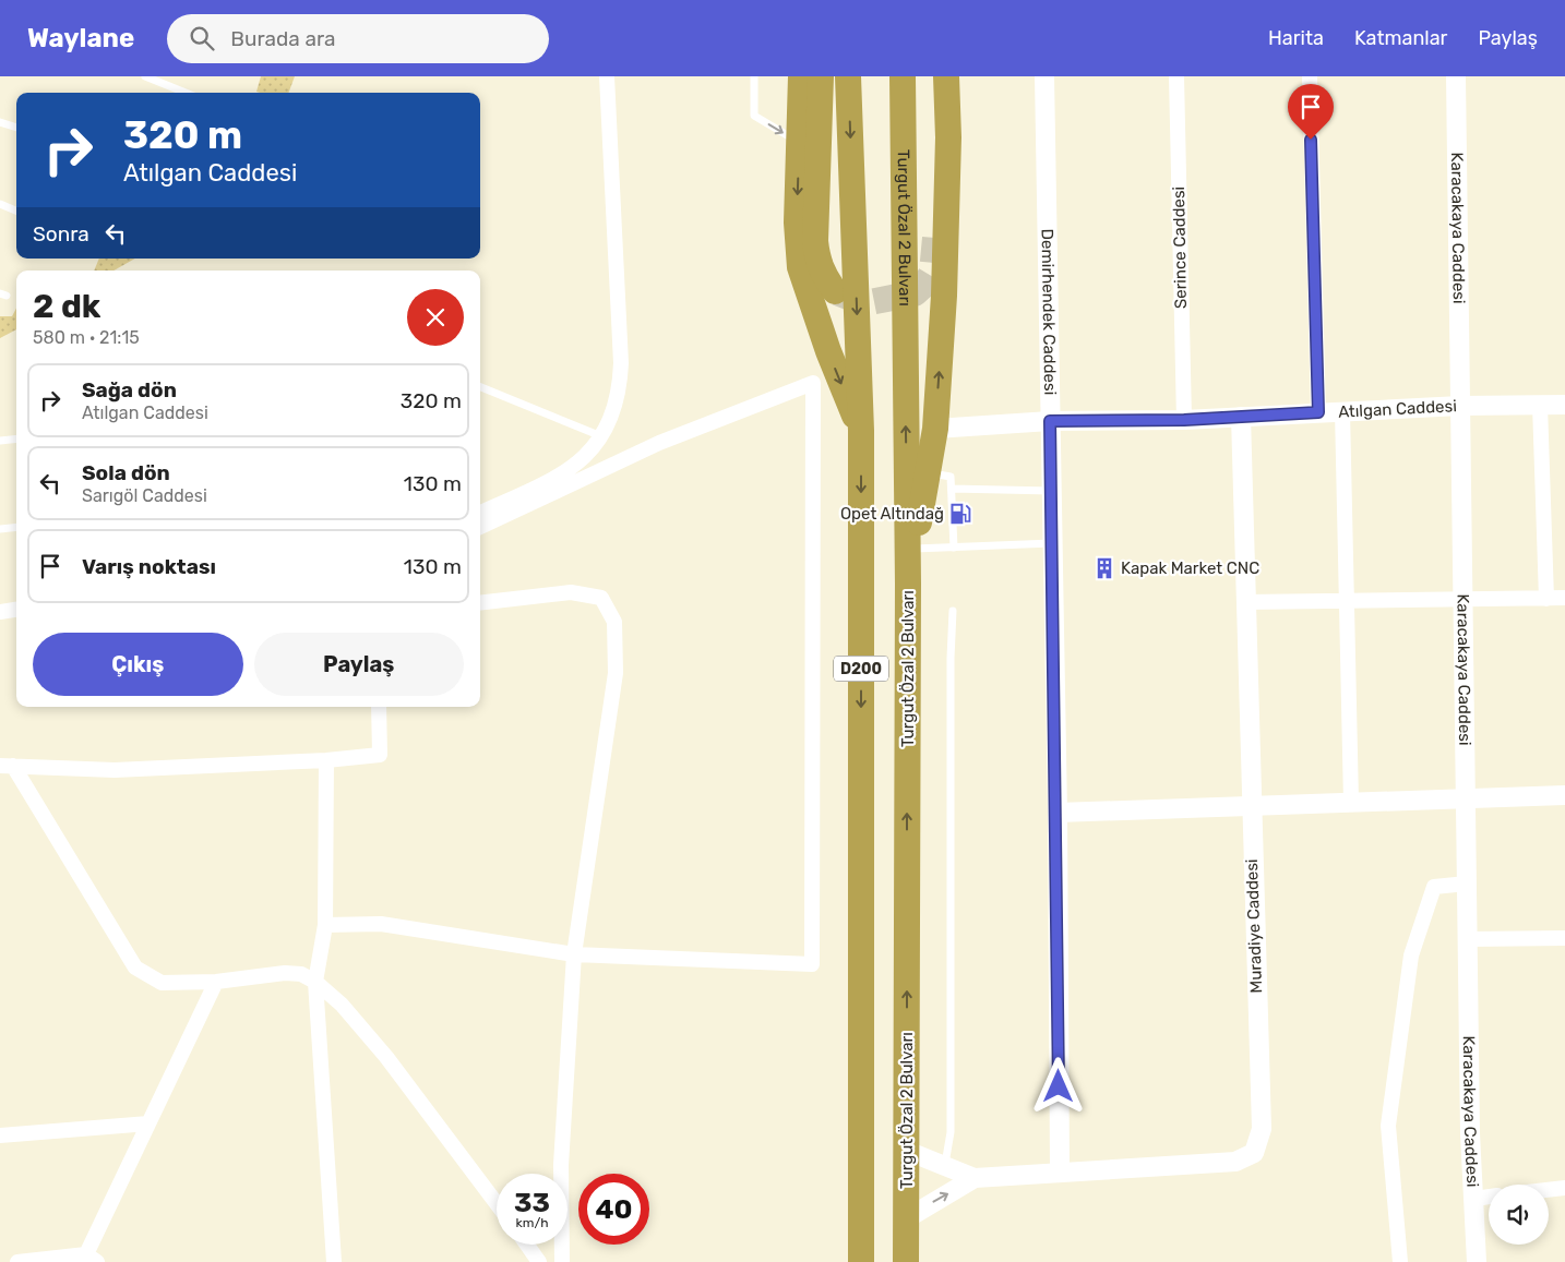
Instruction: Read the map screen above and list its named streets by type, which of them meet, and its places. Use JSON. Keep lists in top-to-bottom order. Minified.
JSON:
{"streets":{"highway":["Turgut Özal 2 Bulvarı","D200"],"street":["Karacakaya Caddesi","Serince Caddesi","Demirhendek Caddesi","Atılgan Caddesi","Muradiye Caddesi"]},"crossings":[["Karacakaya Caddesi","Atılgan Caddesi"],["Serince Caddesi","Atılgan Caddesi"],["Demirhendek Caddesi","Atılgan Caddesi"],["Demirhendek Caddesi","Muradiye Caddesi"],["Atılgan Caddesi","Muradiye Caddesi"]],"places":{"fuel station":["Opet Altındağ"],"building":["Kapak Market CNC"]},"page":{"header":"Waylane","search":"Burada ara","nav":["Harita","Katmanlar","Paylaş"],"turn":["320 m","Atılgan Caddesi"],"then":"Sonra","heading":["2 dk","580 m · 21:15"],"list":[{"name":"Sağa dön","note":"Atılgan Caddesi","value":"320 m"},{"name":"Sola dön","note":"Sarıgöl Caddesi","value":"130 m"},{"name":"Varış noktası","value":"130 m"}],"buttons":["Çıkış","Paylaş"],"speed":"33 km/h","limit":"40"}}
